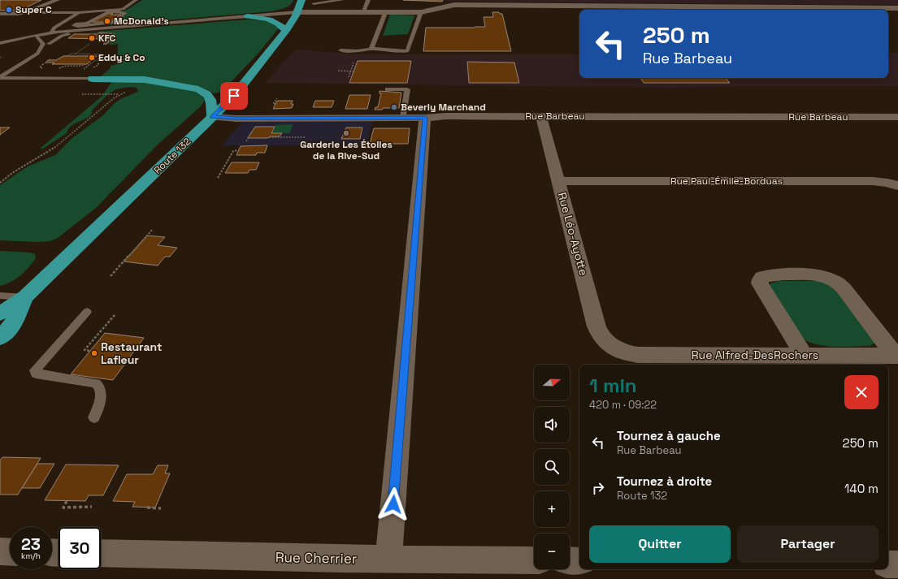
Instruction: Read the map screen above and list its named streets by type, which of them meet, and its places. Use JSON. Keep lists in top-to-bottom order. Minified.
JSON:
{"streets":{"highway":["Route 132"],"street":["Rue Barbeau","Rue Paul-Émile-Borduas","Rue Léo-Ayotte","Rue Alfred-DesRochers","Rue Cherrier"]},"crossings":[["Rue Barbeau","Route 132"],["Rue Barbeau","Rue Léo-Ayotte"],["Rue Paul-Émile-Borduas","Rue Léo-Ayotte"],["Rue Léo-Ayotte","Rue Alfred-DesRochers"]],"places":["Super C","McDonald's","KFC","Eddy & Co","Beverly Marchand","Garderie Les Étoiles de la Rive-Sud","Restaurant Lafleur"],"north":"right","page":{"turn":["250 m","Rue Barbeau"],"map_buttons":["+","−"],"heading":["1 min","420 m · 09:22"],"list":[{"name":"Tournez à gauche","note":"Rue Barbeau","value":"250 m"},{"name":"Tournez à droite","note":"Route 132","value":"140 m"}],"buttons":["Quitter","Partager"],"speed":"23 km/h","limit":"30"}}
